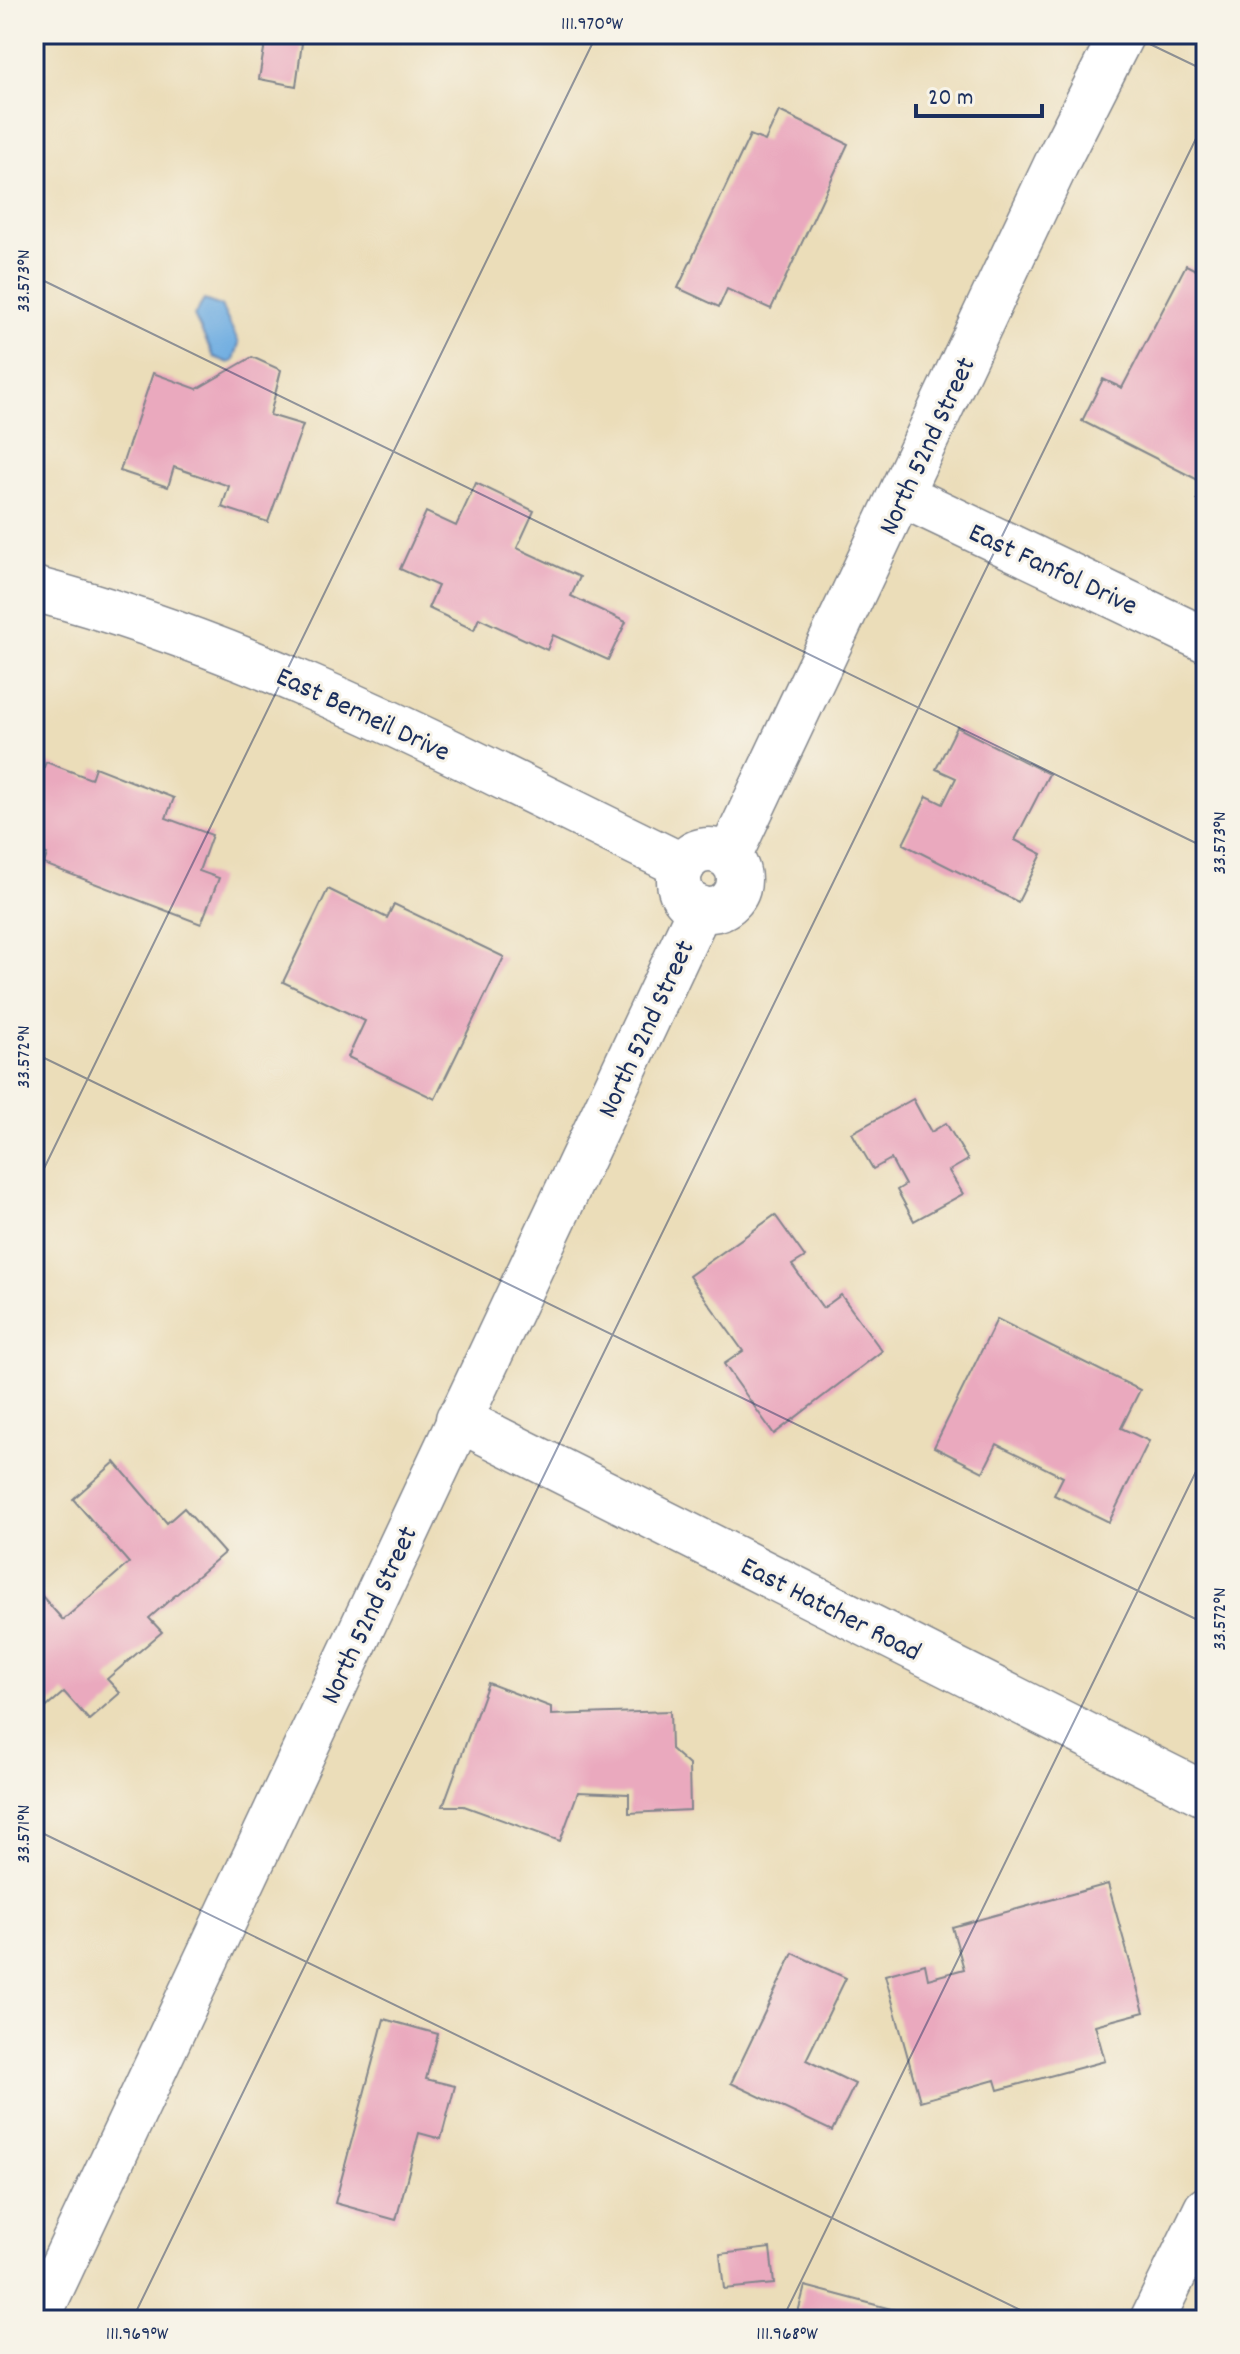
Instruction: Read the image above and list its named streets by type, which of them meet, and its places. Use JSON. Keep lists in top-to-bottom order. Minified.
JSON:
{"streets":{"street":["North 52nd Street","East Fanfol Drive","East Berneil Drive","East Hatcher Road"]},"crossings":[["North 52nd Street","East Fanfol Drive"],["North 52nd Street","East Berneil Drive"],["North 52nd Street","East Hatcher Road"]],"scale_bar":"20 m","coordinates":["111.970°W","33.573°N","33.572°N","33.571°N","111.969°W","111.968°W"]}
